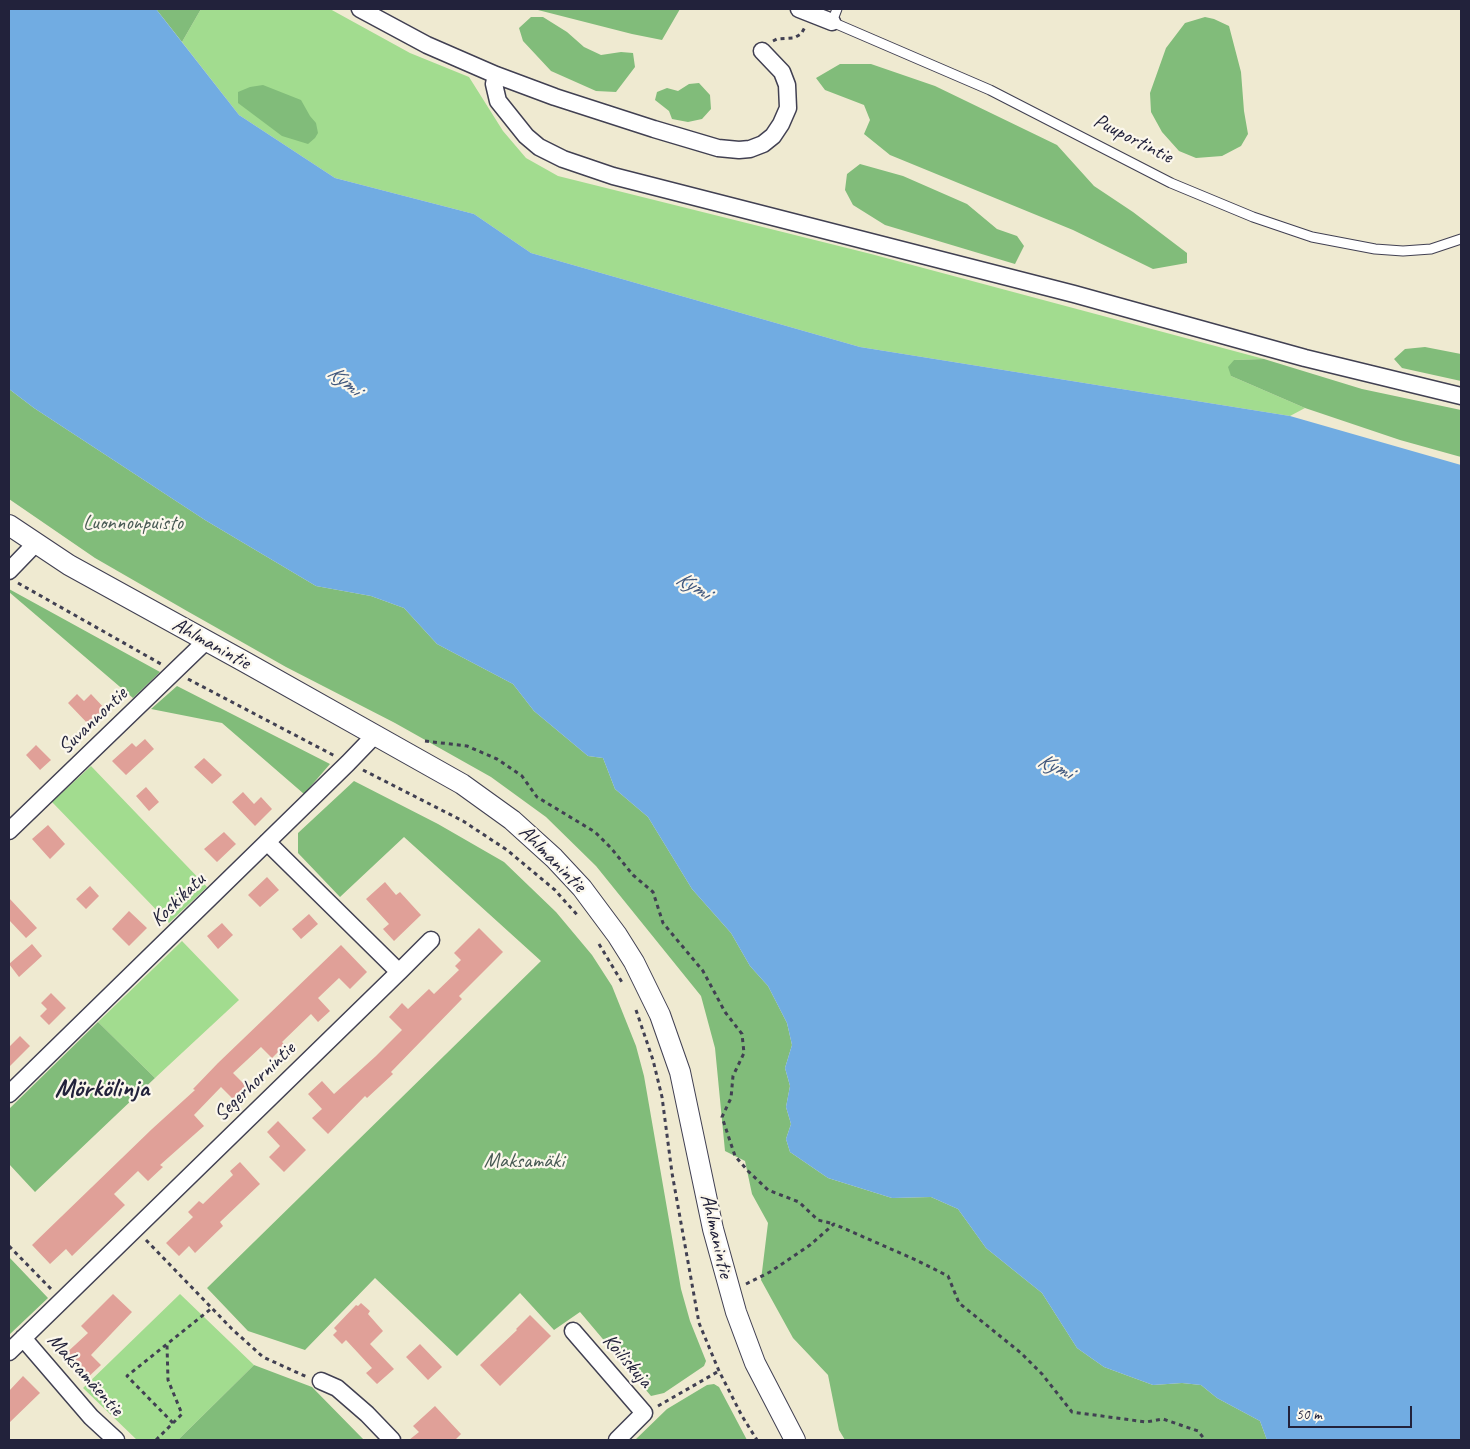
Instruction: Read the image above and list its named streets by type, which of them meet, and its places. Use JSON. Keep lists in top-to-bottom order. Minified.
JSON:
{"streets":{"street":["Puuportintie","Ahlmanintie","Suvannontie","Koskikatu","Segerhornintie","Koiliskuja","Maksamäentie"]},"crossings":[["Ahlmanintie","Suvannontie"],["Ahlmanintie","Koskikatu"],["Segerhornintie","Maksamäentie"]],"districts":["Mörkölinja"],"water":["Kymi"],"parks":["Luonnonpuisto","Maksamäki"],"scale_bar":"50 m"}
